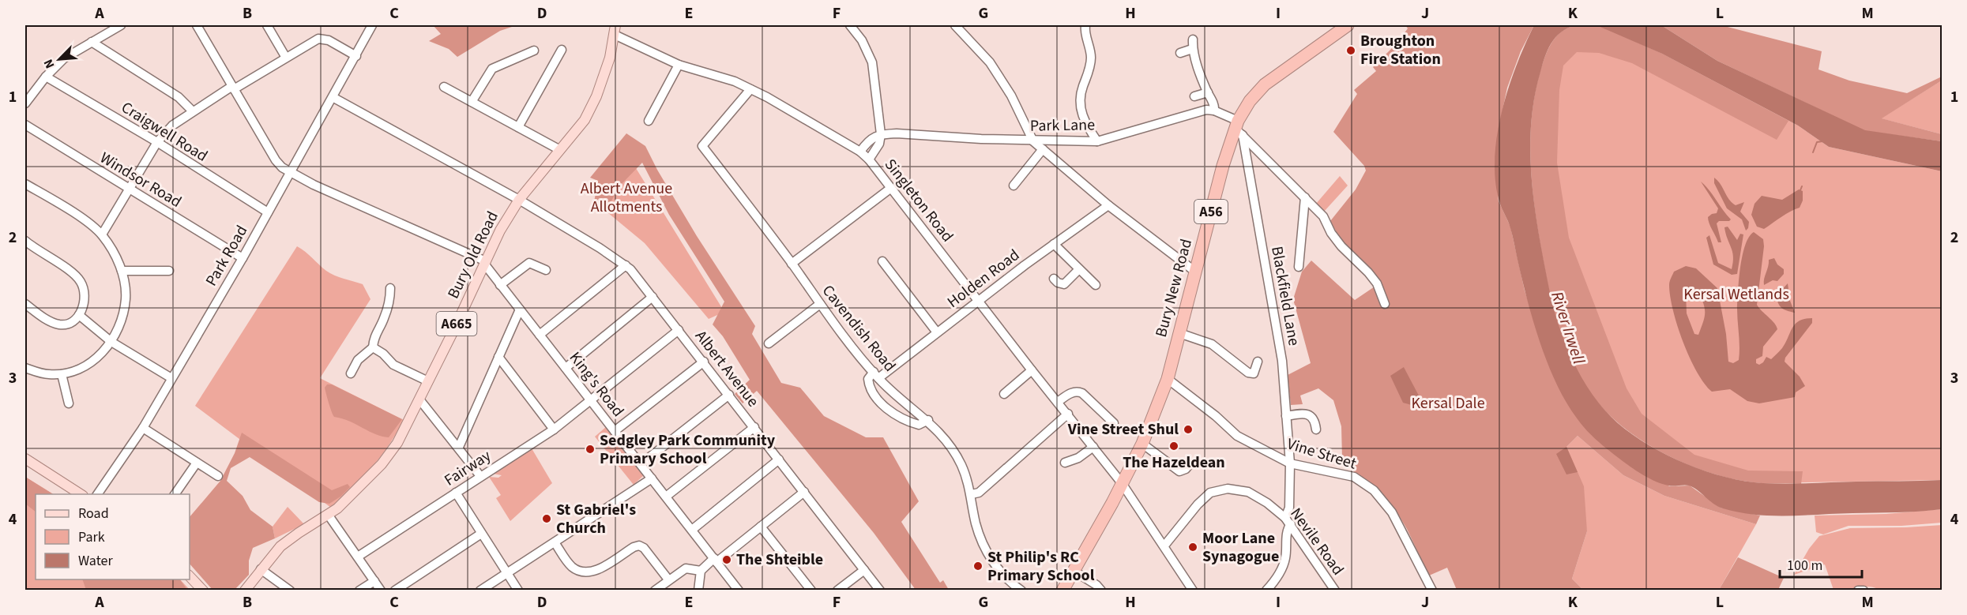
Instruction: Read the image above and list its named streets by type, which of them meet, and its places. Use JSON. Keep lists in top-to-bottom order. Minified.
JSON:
{"streets":{"highway":["A56","Bury New Road"],"main road":["Bury Old Road","A665"],"street":["Park Lane","Craigwell Road","Windsor Road","Singleton Road","Park Road","Holden Road","Blackfield Lane","Cavendish Road","Albert Avenue","King's Road","Vine Street","Fairway","Nevile Road"]},"crossings":[["Craigwell Road","Park Road"],["Windsor Road","Park Road"],["Singleton Road","Bury Old Road"],["Singleton Road","Holden Road"],["Singleton Road","Bury New Road"],["Singleton Road","Cavendish Road"],["Singleton Road","Nevile Road"],["Bury Old Road","Albert Avenue"],["Bury Old Road","King's Road"],["Park Road","Albert Avenue"],["Holden Road","Cavendish Road"],["Bury New Road","Blackfield Lane"],["Bury New Road","Vine Street"],["Blackfield Lane","Vine Street"],["Blackfield Lane","Nevile Road"],["Albert Avenue","Fairway"],["King's Road","Fairway"]],"water":["River Irwell"],"parks":["Albert Avenue Allotments","Kersal Wetlands","Kersal Dale"],"places":["Broughton Fire Station","Vine Street Shul","The Hazeldean","Sedgley Park Community Primary School","St Gabriel's Church","Moor Lane Synagogue","The Shteible","St Philip's RC Primary School"],"legend":["Road","Park","Water"],"scale_bar":"100 m","north":"bottom left","grid":{"columns":["A","B","C","D","E","F","G","H","I","J","K","L","M"],"rows":["1","2","3","4"]}}
